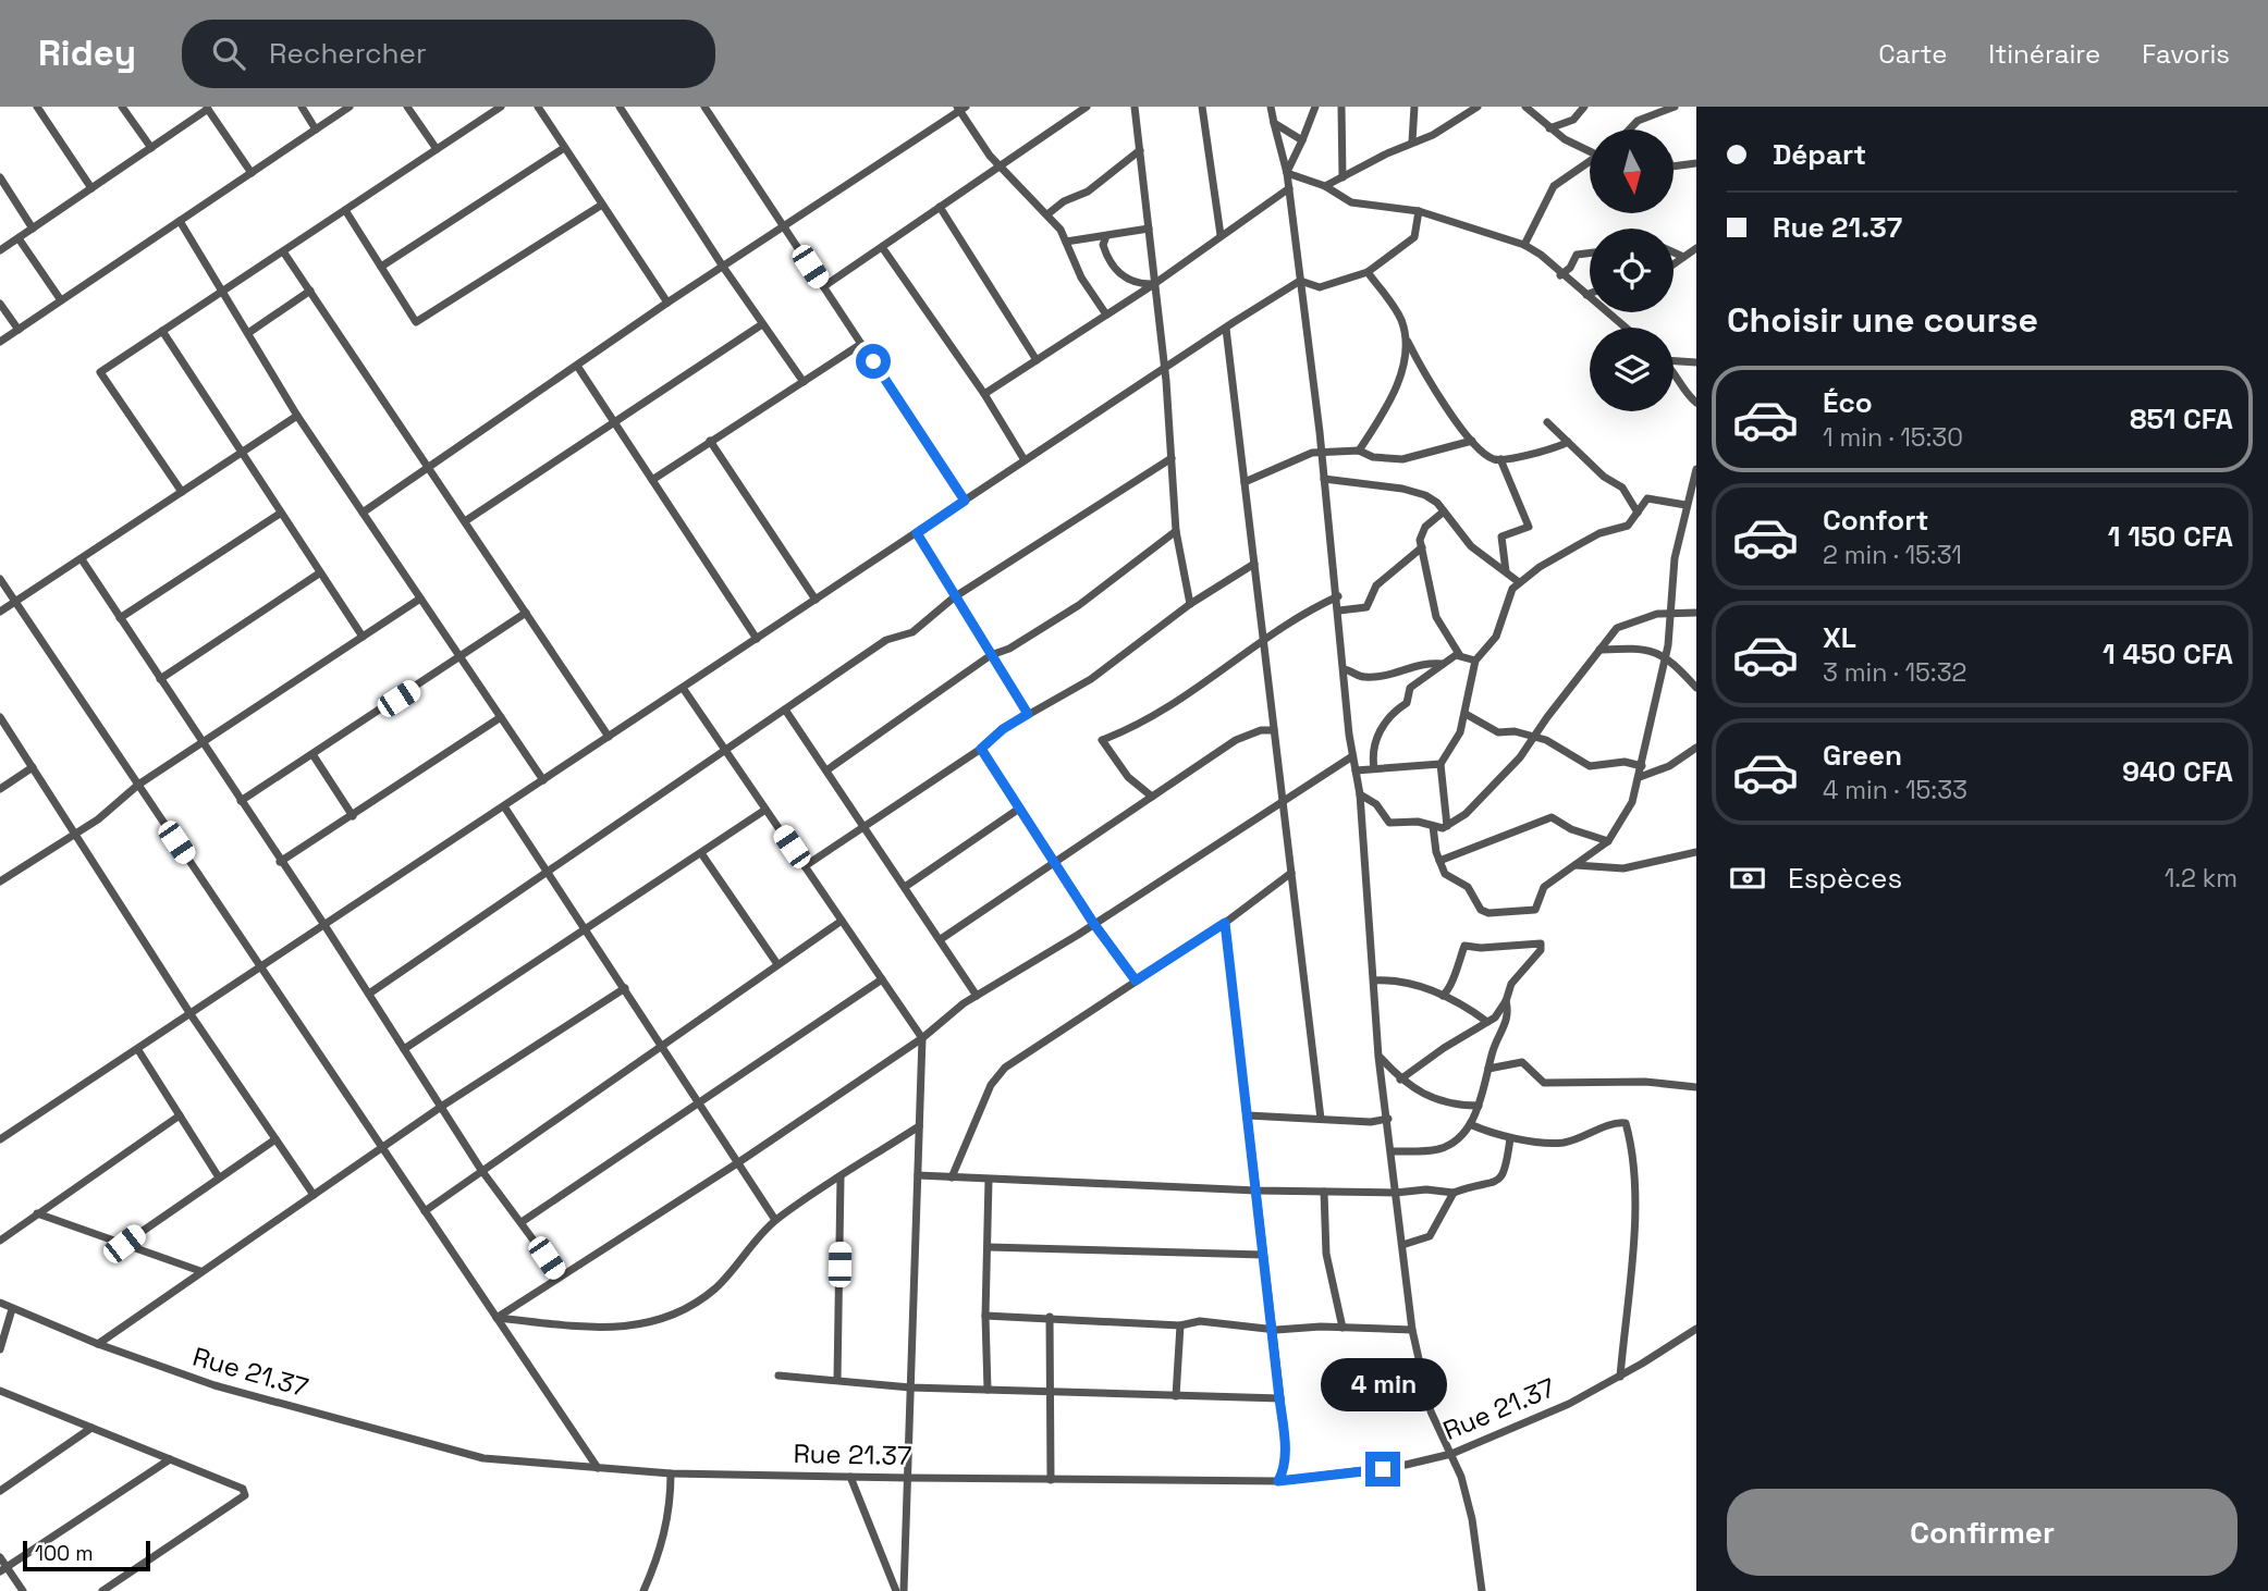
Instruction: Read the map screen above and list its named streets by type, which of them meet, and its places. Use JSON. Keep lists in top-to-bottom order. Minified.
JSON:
{"streets":{"street":["Rue 21.37"]},"scale_bar":"100 m","north":"bottom","page":{"header":"Ridey","search":"Rechercher","nav":["Carte","Itinéraire","Favoris"],"banner":["Départ","Rue 21.37"],"heading":"Choisir une course","list":[{"name":"Éco","note":"1 min · 15:30","value":"851 CFA"},{"name":"Confort","note":"2 min · 15:31","value":"1 150 CFA"},{"name":"XL","note":"3 min · 15:32","value":"1 450 CFA"},{"name":"Green","note":"4 min · 15:33","value":"940 CFA"}],"pay":["Espèces","1.2 km"],"bubble":"4 min","buttons":"Confirmer","scale":"100 m"}}
